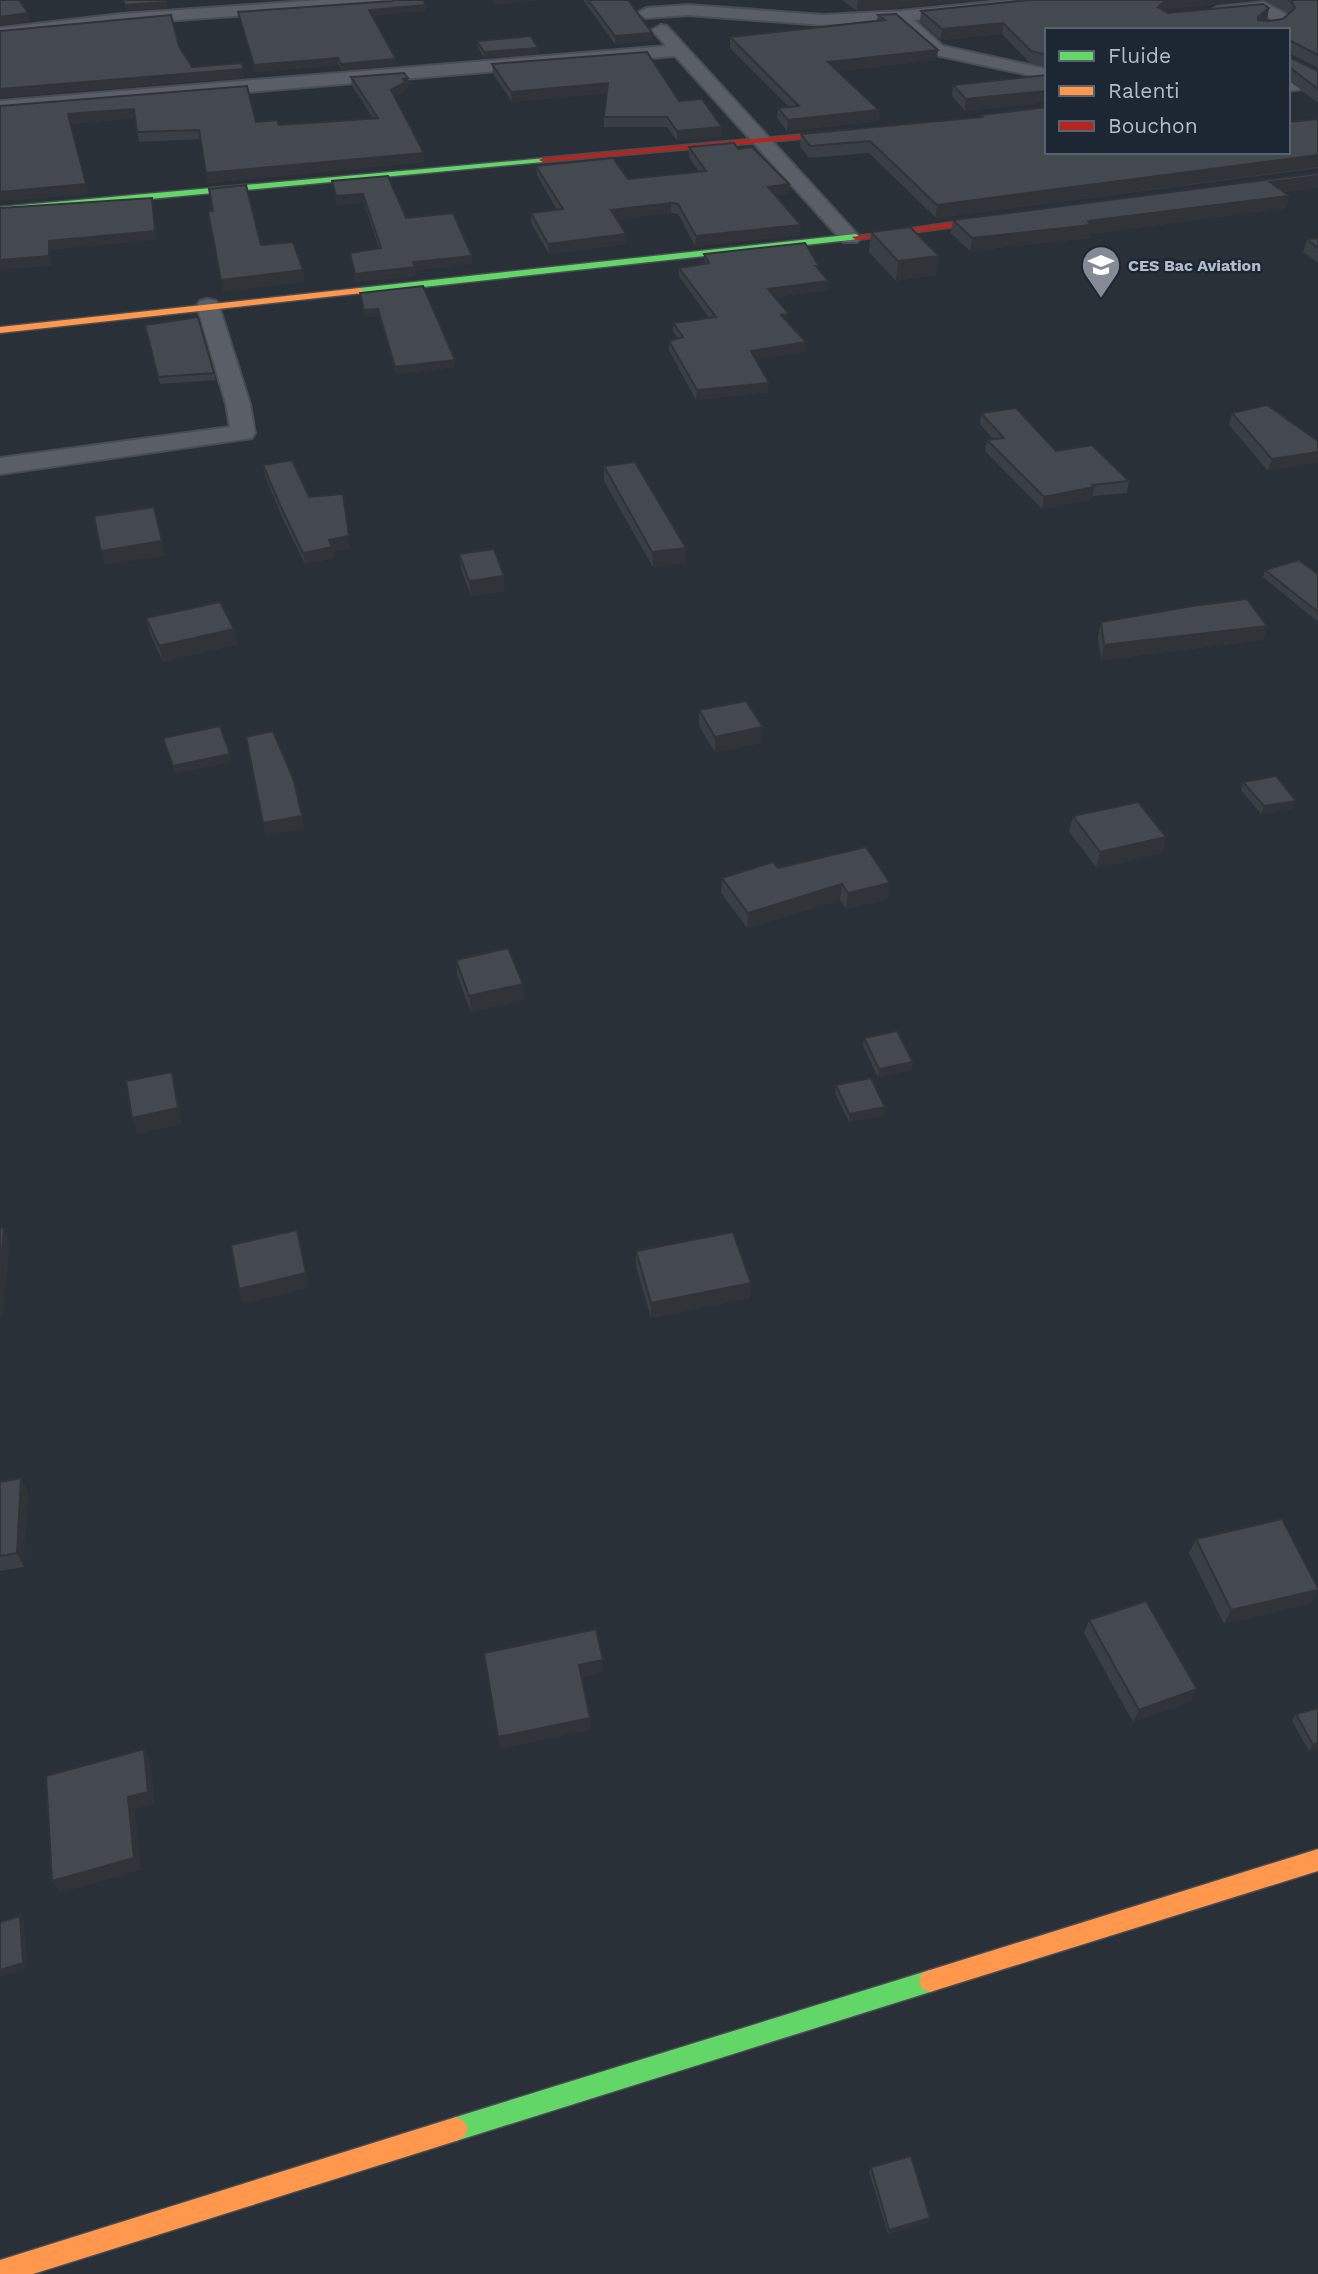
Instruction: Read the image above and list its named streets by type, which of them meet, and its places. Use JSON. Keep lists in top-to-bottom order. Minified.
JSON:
{"places":{"school or university":["CES Bac Aviation"]},"legend":["Fluide","Ralenti","Bouchon"]}
